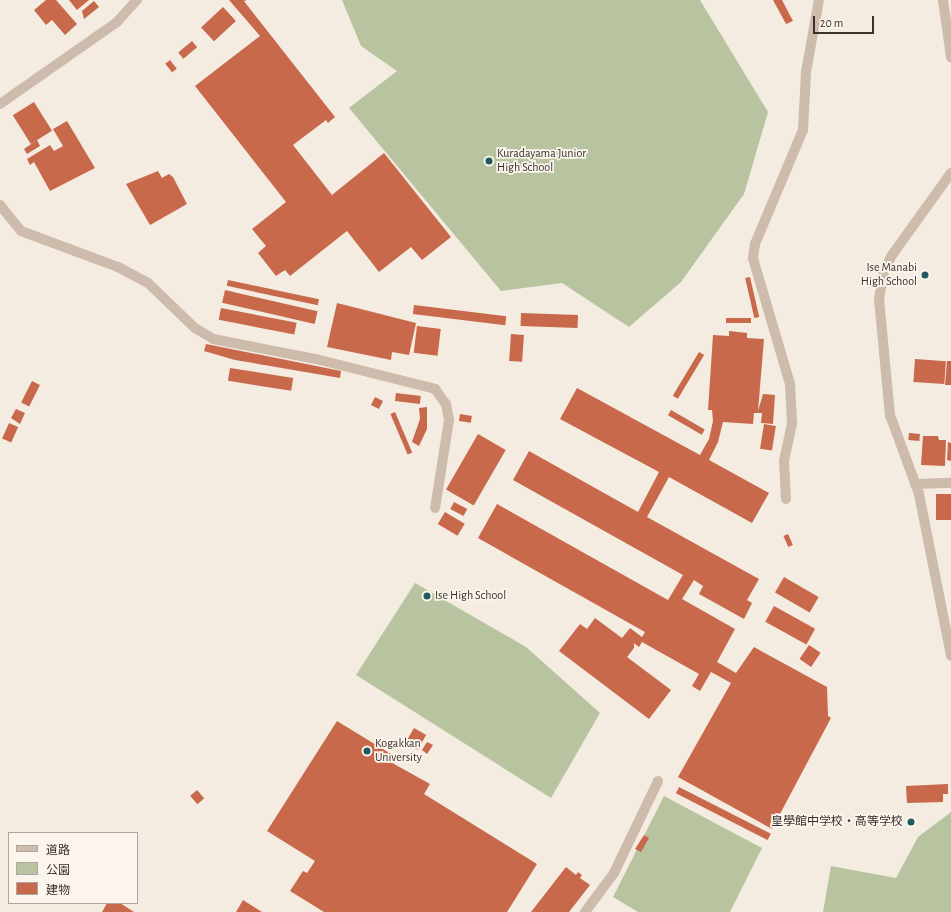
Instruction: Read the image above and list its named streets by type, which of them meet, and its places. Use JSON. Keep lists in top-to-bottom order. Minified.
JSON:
{"places":["Kuradayama Junior High School","Ise Manabi High School","Ise High School","Kogakkan University","皇學館中学校・高等学校"],"legend":["道路","公園","建物"],"scale_bar":"20 m"}
